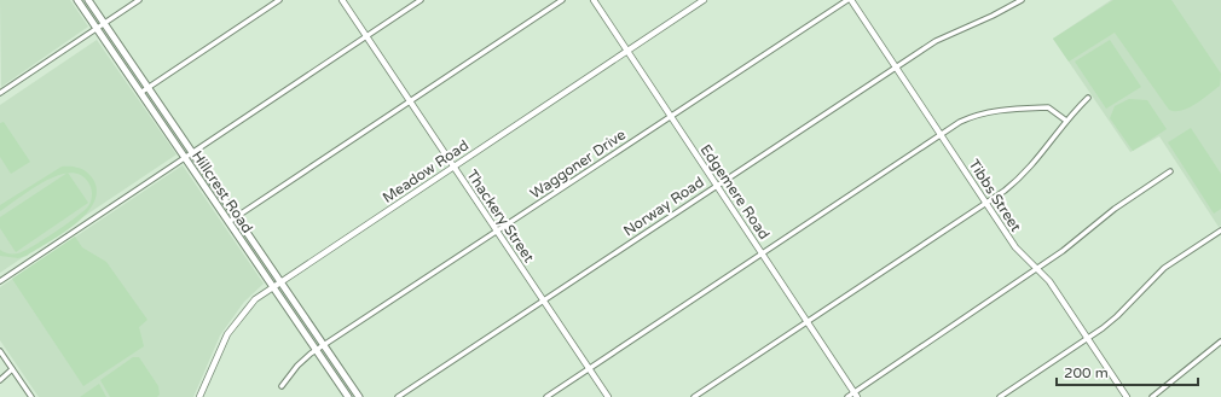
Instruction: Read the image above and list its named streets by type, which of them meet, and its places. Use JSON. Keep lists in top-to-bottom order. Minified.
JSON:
{"streets":{"main road":["Hillcrest Road"],"street":["Waggoner Drive","Meadow Road","Edgemere Road","Tibbs Street","Norway Road","Thackery Street"]},"crossings":[["Waggoner Drive","Hillcrest Road"],["Waggoner Drive","Edgemere Road"],["Waggoner Drive","Thackery Street"],["Meadow Road","Hillcrest Road"],["Meadow Road","Edgemere Road"],["Meadow Road","Thackery Street"],["Edgemere Road","Norway Road"],["Tibbs Street","Norway Road"],["Norway Road","Thackery Street"]],"scale_bar":"200 m"}
